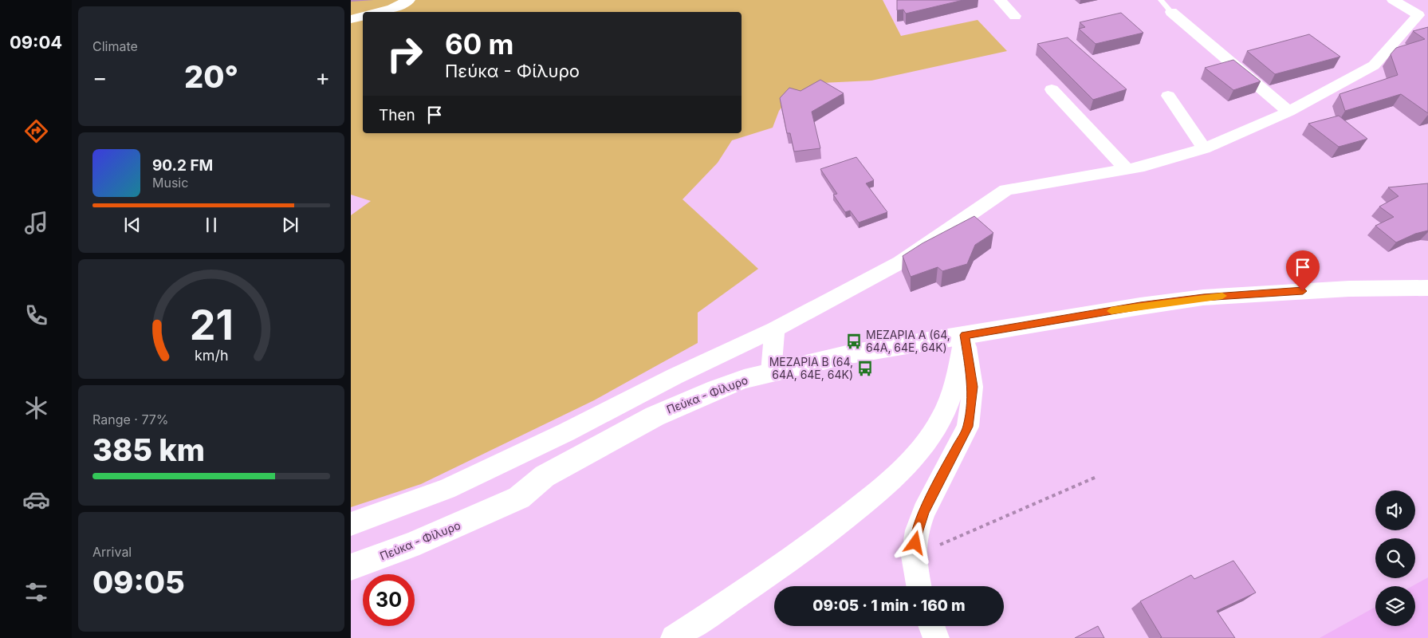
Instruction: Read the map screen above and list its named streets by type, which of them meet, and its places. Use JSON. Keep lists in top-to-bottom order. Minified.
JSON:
{"streets":{"main road":["Πεύκα - Φίλυρο"]},"places":{"bus stop":["ΜΕΖΑΡΙΑ A (64, 64Α, 64Ε, 64Κ)","ΜΕΖΑΡΙΑ B (64, 64Α, 64Ε, 64Κ)"]},"page":{"tabs":"09:04","tile":["Climate",["Range · 77%","385 km"],["Arrival","09:05"]],"turn":["60 m","Πεύκα - Φίλυρο"],"heat":["−","20°","+"],"then":"Then","song":["90.2 FM","Music"],"limit":"30","trip":"09:05 · 1 min · 160 m","gauge":["21","km/h"]}}
